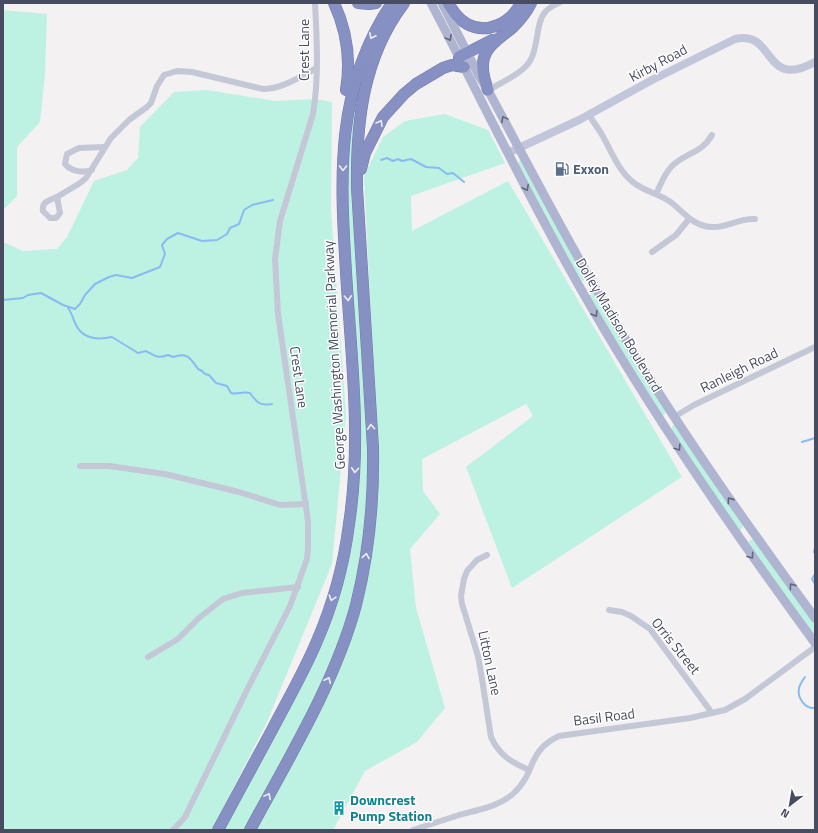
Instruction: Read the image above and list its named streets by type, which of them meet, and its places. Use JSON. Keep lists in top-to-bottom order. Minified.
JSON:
{"streets":{"highway":["George Washington Memorial Parkway"],"main road":["Kirby Road","Dolley Madison Boulevard"],"street":["Crest Lane","Ranleigh Road","Orris Street","Litton Lane","Basil Road"]},"crossings":[["Kirby Road","Dolley Madison Boulevard"],["Dolley Madison Boulevard","Ranleigh Road"],["Orris Street","Basil Road"],["Litton Lane","Basil Road"]],"places":{"fuel station":["Exxon"],"building":["Downcrest Pump Station"]},"north":"bottom left"}
